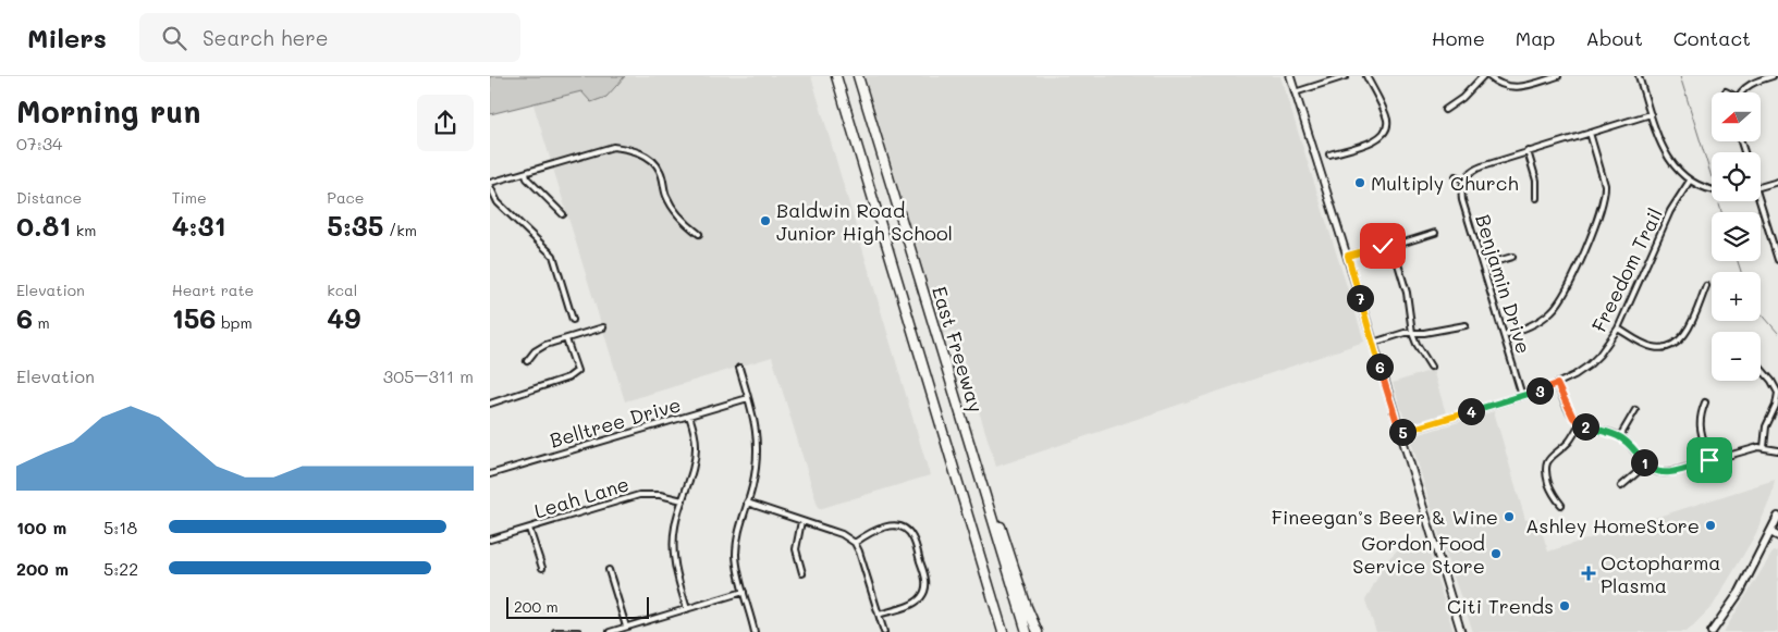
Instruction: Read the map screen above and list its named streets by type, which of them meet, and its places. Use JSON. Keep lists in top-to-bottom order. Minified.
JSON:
{"streets":{"highway":["East Freeway"],"street":["Freedom Trail","Benjamin Drive","Belltree Drive","Leah Lane"]},"crossings":[["Freedom Trail","Benjamin Drive"]],"places":{"other":["Multiply Church","Baldwin Road Junior High School","Fineegan’s Beer & Wine","Ashley HomeStore","Gordon Food Service Store","Citi Trends"],"health":["Octopharma Plasma"]},"scale_bar":"200 m","north":"left","page":{"header":"Milers","search":"Search here","nav":["Home","Map","About","Contact"],"heading":["Morning run","07:34"],"map_buttons":["+","−"],"stats":[["Distance","0.81 km"],["Time","4:31"],["Pace","5:35 /km"],["Elevation","6 m"],["Heart rate","156 bpm"],["kcal","49"]],"pins":["7","6","3","4","2","5","1"],"chart":["Elevation","305–311 m"],"list":[{"name":"100 m","note":"5:18"},{"name":"200 m","note":"5:22"}],"scale":"200 m"}}
